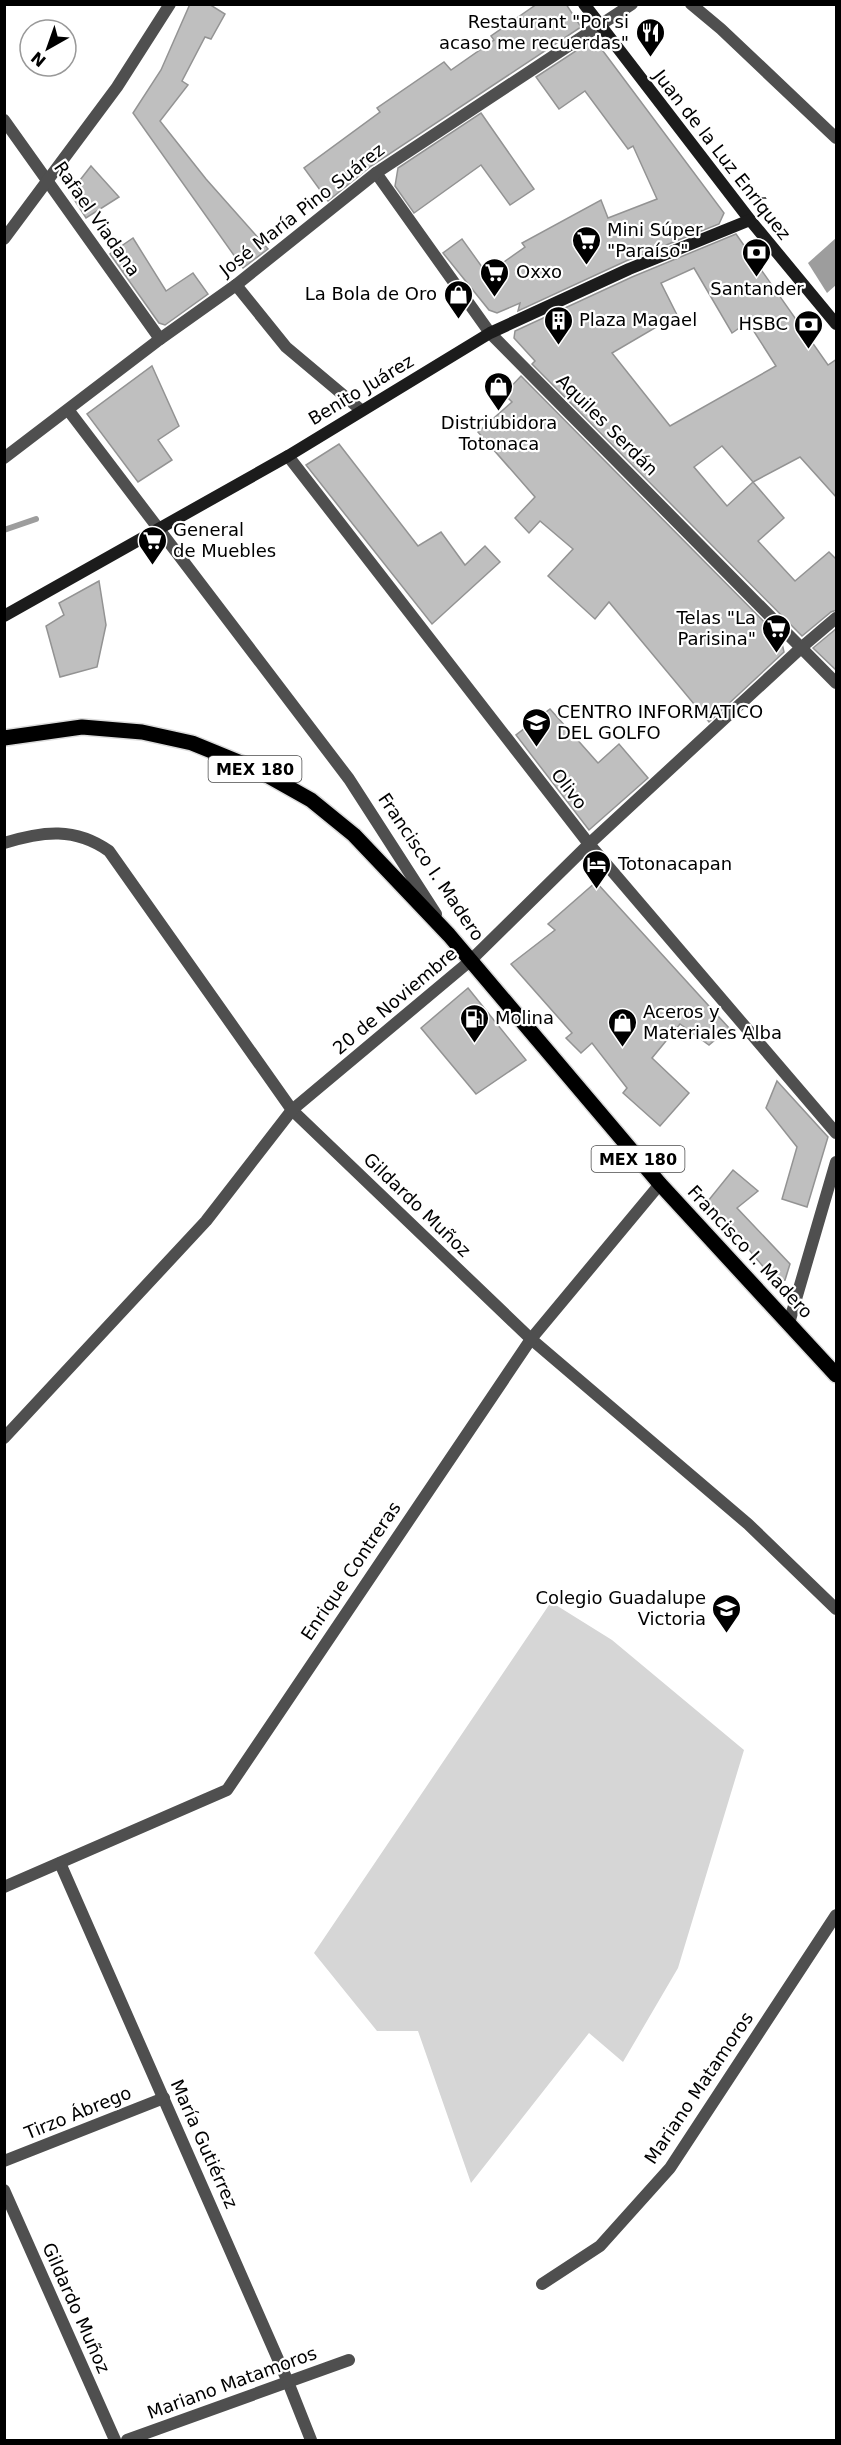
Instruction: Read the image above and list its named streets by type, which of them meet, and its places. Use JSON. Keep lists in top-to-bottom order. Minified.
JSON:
{"streets":{"main road":["MEX 180","Francisco I. Madero"],"street":["Juan de la Luz Enríquez","José María Pino Suárez","Rafael Viadana","Benito Juárez","Aquiles Serdán","Olivo","20 de Noviembre","Gildardo Muñoz","Enrique Contreras","Mariano Matamoros","Tirzo Ábrego","María Gutiérrez"]},"crossings":[["Juan de la Luz Enríquez","José María Pino Suárez"],["Juan de la Luz Enríquez","Benito Juárez"],["José María Pino Suárez","Rafael Viadana"],["José María Pino Suárez","Aquiles Serdán"],["José María Pino Suárez","Francisco I. Madero"],["Benito Juárez","Aquiles Serdán"],["Benito Juárez","Olivo"],["Benito Juárez","Francisco I. Madero"],["Aquiles Serdán","20 de Noviembre"],["MEX 180","Francisco I. Madero"],["Olivo","20 de Noviembre"],["Francisco I. Madero","20 de Noviembre"],["Francisco I. Madero","Enrique Contreras"],["20 de Noviembre","Gildardo Muñoz"],["Gildardo Muñoz","Enrique Contreras"],["Enrique Contreras","María Gutiérrez"],["Mariano Matamoros","María Gutiérrez"],["Tirzo Ábrego","María Gutiérrez"]],"places":{"restaurant":["Restaurant \"Por si acaso me recuerdas\""],"supermarket":["Mini Súper \"Paraíso\"","Oxxo","General de Muebles","Telas \"La Parisina\""],"bank":["Santander","HSBC"],"shop":["La Bola de Oro","Distriubidora Totonaca","Aceros y Materiales Alba"],"building":["Plaza Magael"],"school or university":["CENTRO INFORMATICO DEL GOLFO","Colegio Guadalupe Victoria"],"hotel":["Totonacapan"],"fuel station":["Molina"]},"north":"bottom left"}
